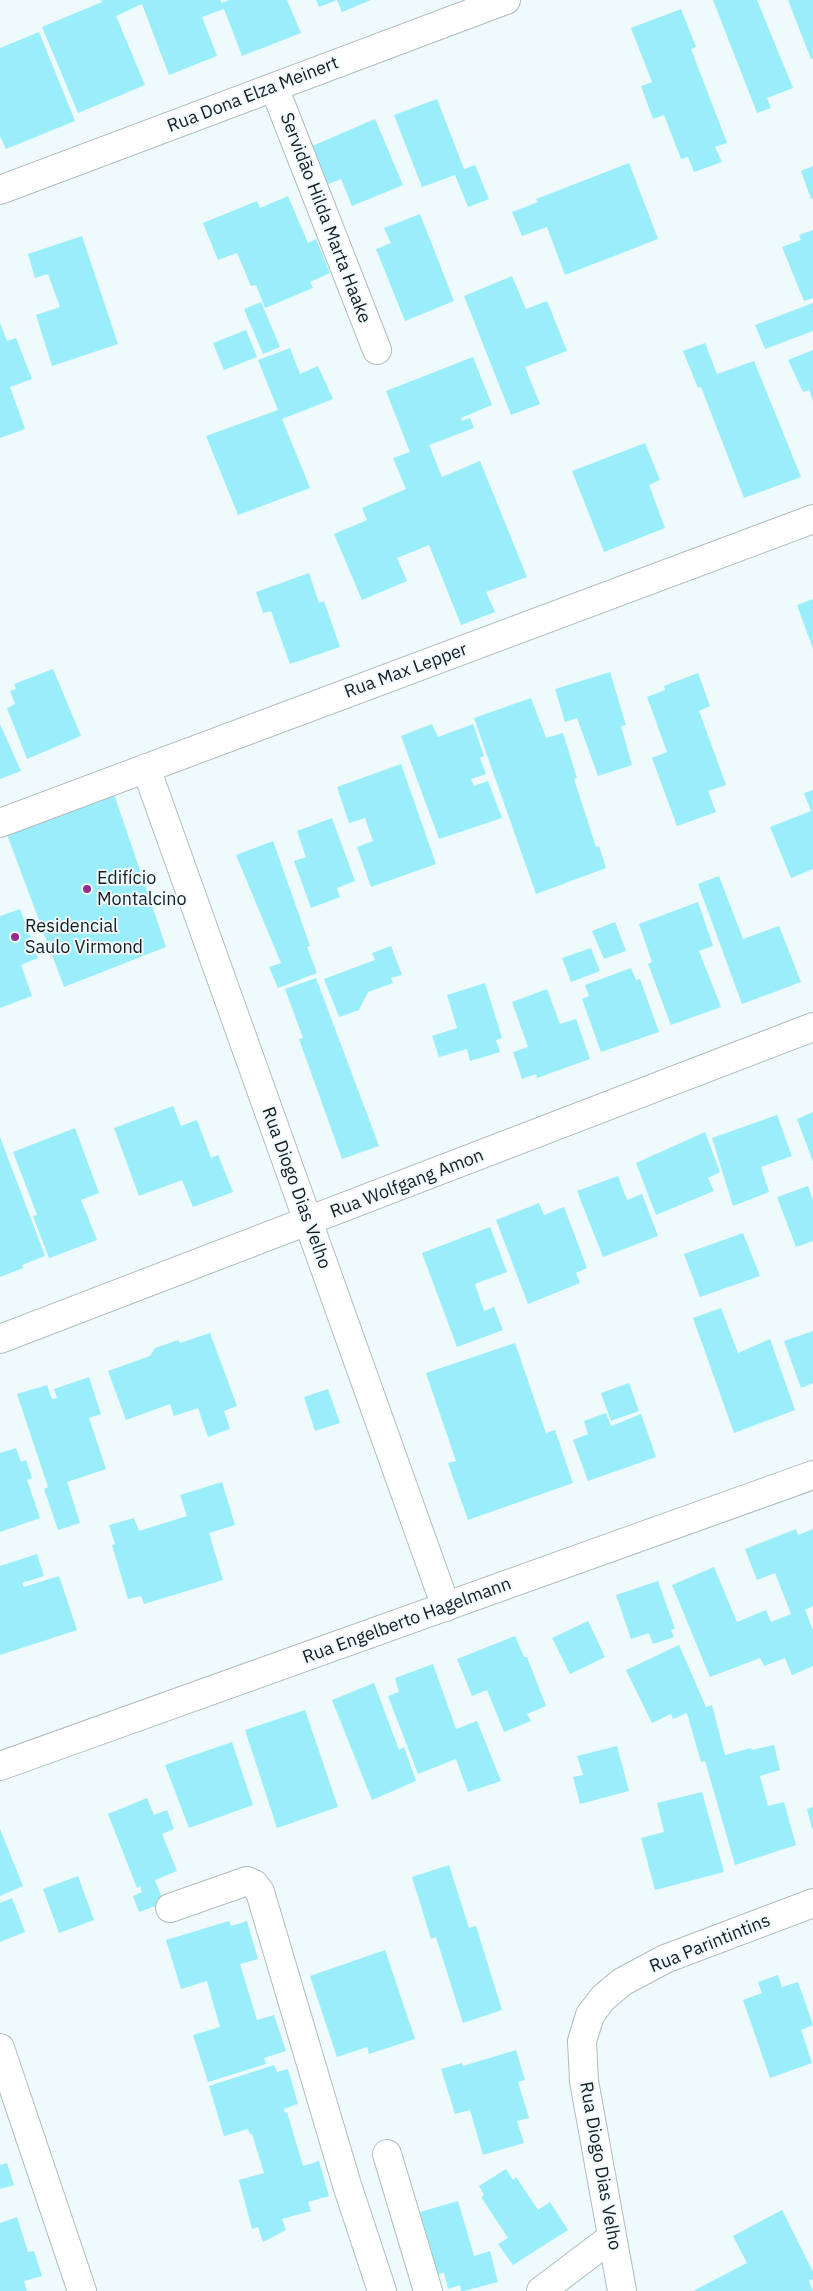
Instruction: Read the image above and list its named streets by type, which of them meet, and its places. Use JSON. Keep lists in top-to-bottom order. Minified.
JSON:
{"streets":{"street":["Rua Dona Elza Meinert","Servidão Hilda Marta Haake","Rua Max Lepper","Rua Wolfgang Amon","Rua Diogo Dias Velho","Rua Engelberto Hagelmann","Rua Parintintins"]},"crossings":[["Rua Dona Elza Meinert","Servidão Hilda Marta Haake"],["Rua Max Lepper","Rua Diogo Dias Velho"],["Rua Wolfgang Amon","Rua Diogo Dias Velho"],["Rua Diogo Dias Velho","Rua Engelberto Hagelmann"],["Rua Diogo Dias Velho","Rua Parintintins"]],"places":["Edifício Montalcino","Residencial Saulo Virmond"]}
